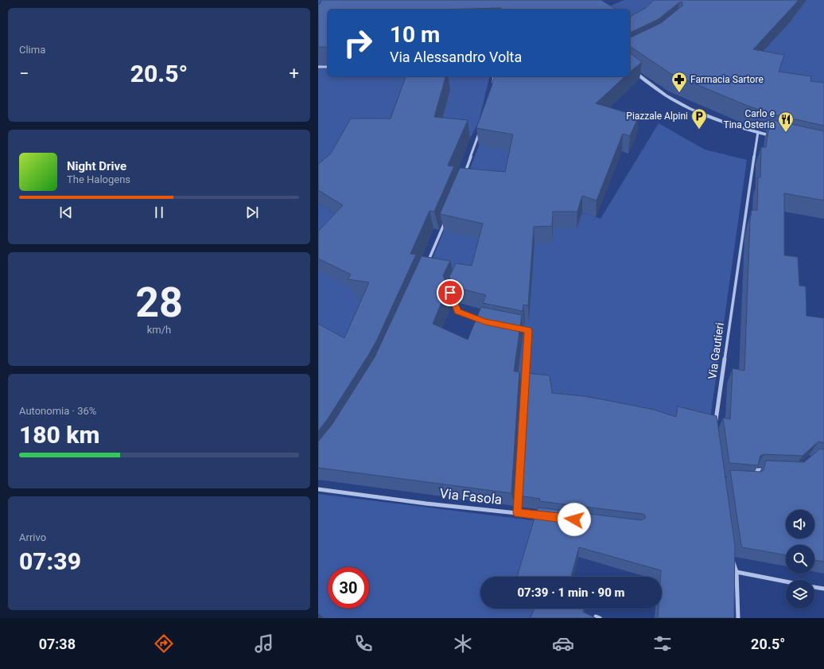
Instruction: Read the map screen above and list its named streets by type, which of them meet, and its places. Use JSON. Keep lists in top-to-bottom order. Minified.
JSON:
{"streets":{"street":["Via Gautieri","Via Fasola"]},"places":{"pharmacy":["Farmacia Sartore"],"parking":["Piazzale Alpini"],"restaurant":["Carlo e Tina Osteria"]},"page":{"tile":["Clima",["28","km/h"],["Autonomia · 36%","180 km"],["Arrivo","07:39"]],"turn":["10 m","Via Alessandro Volta"],"heat":["−","20.5°","+"],"song":["Night Drive","The Halogens"],"limit":"30","trip":"07:39 · 1 min · 90 m","tabs":["07:38","20.5°"]}}
